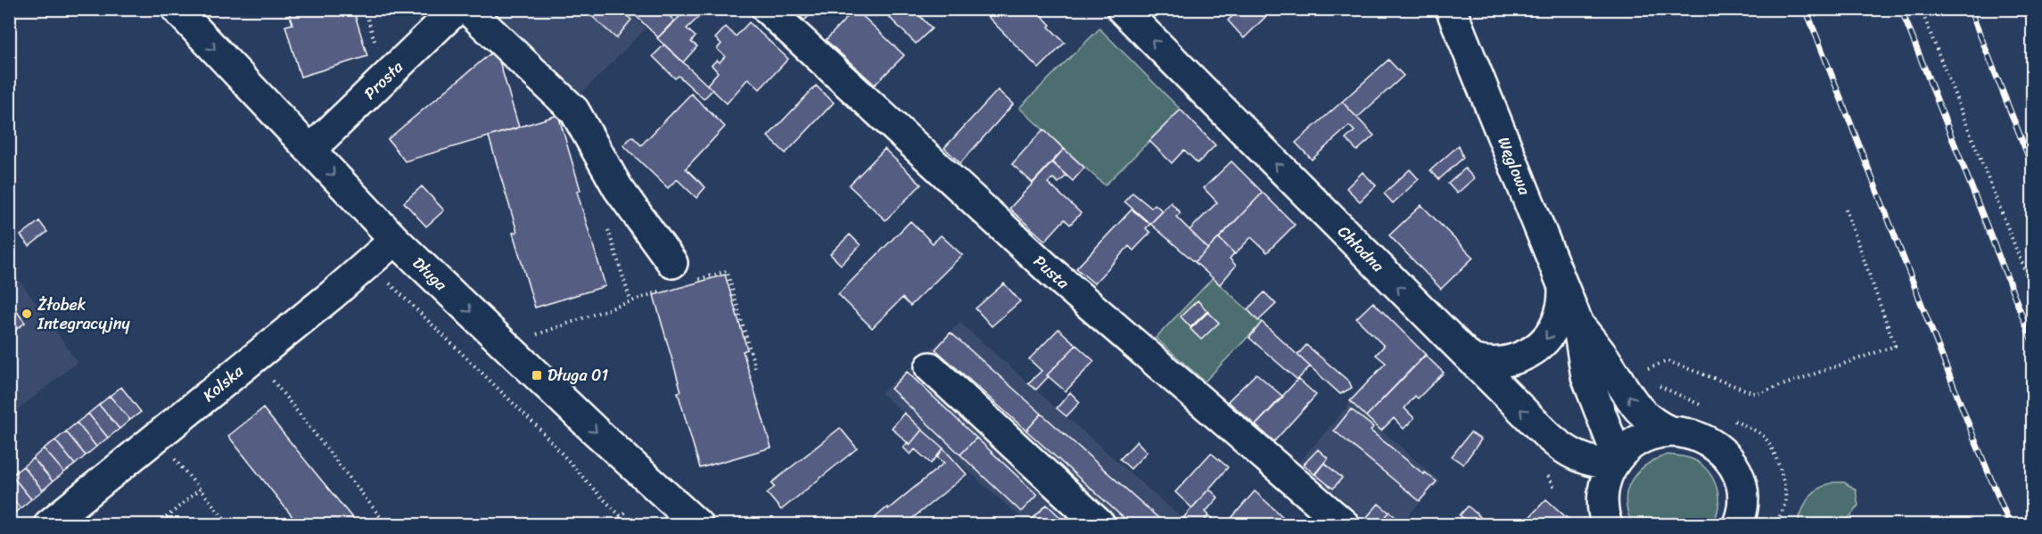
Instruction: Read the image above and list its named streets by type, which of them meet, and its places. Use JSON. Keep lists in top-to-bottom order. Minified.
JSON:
{"streets":{"street":["Prosta","Węglowa","Chłodna","Pusta","Długa","Kolska"]},"crossings":[["Prosta","Długa"],["Węglowa","Chłodna"],["Długa","Kolska"]],"one_way":["Chłodna"],"places":{"other":["Żłobek Integracyjny"],"transit":["Długa 01"]}}
